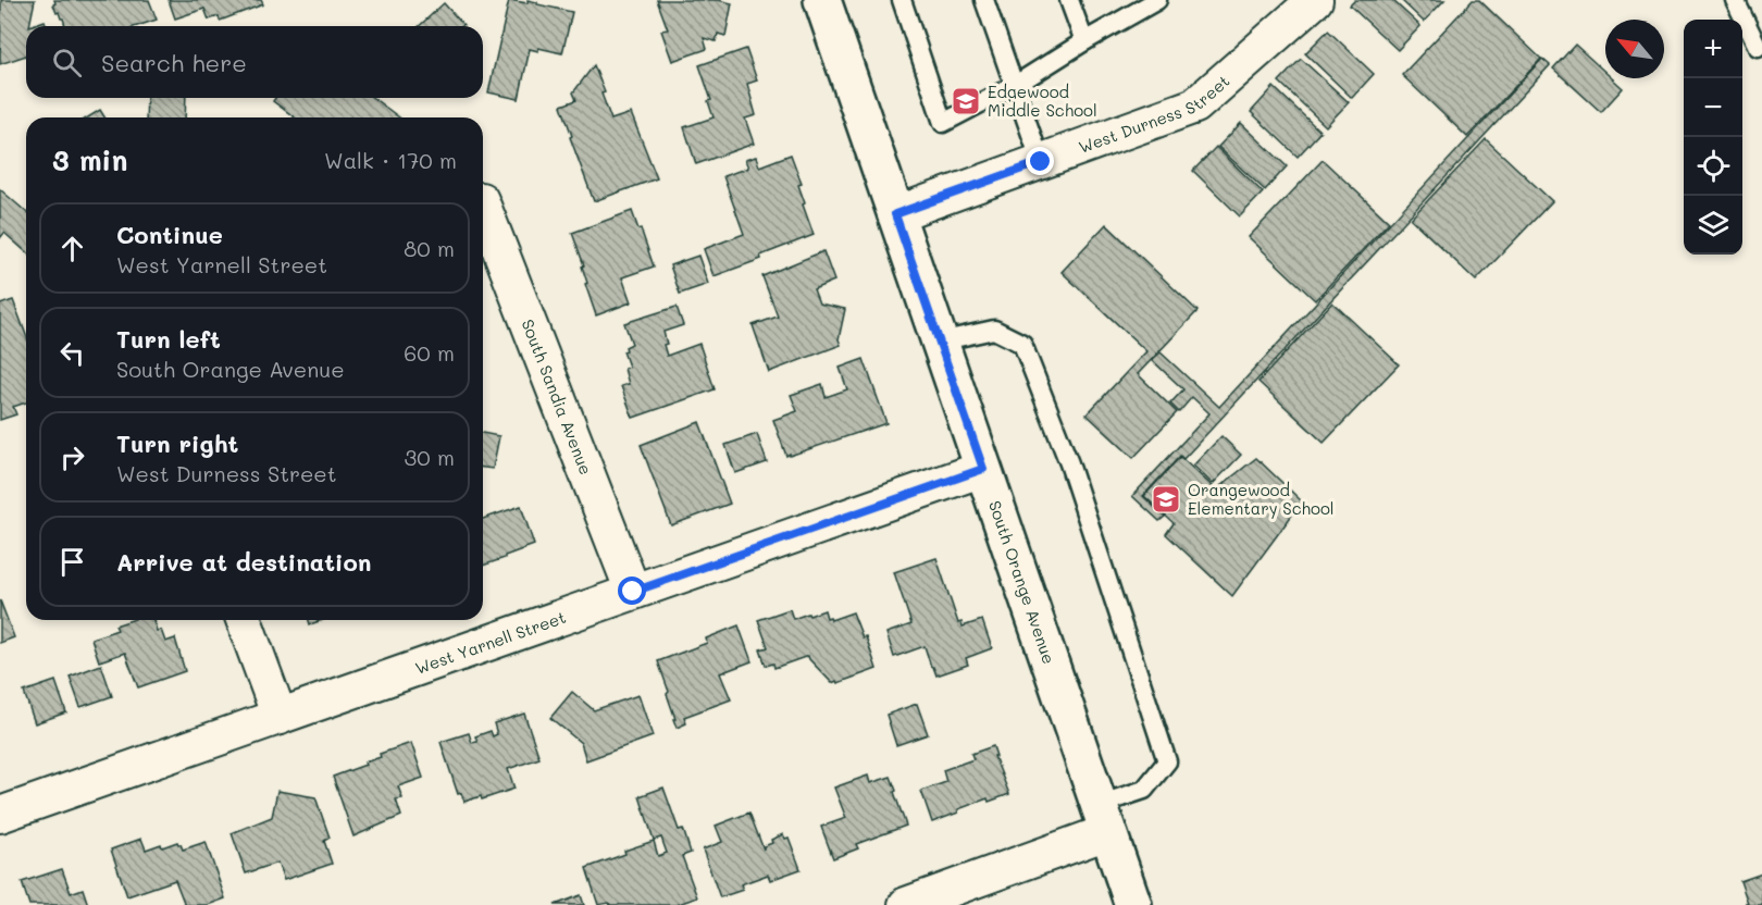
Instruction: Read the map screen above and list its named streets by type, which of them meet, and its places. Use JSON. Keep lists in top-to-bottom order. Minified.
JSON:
{"streets":{"street":["West Durness Street","South Sandia Avenue","South Orange Avenue","West Yarnell Street"]},"crossings":[["West Durness Street","South Orange Avenue"],["South Sandia Avenue","West Yarnell Street"],["South Orange Avenue","West Yarnell Street"]],"places":{"school or university":["Edgewood Middle School","Orangewood Elementary School"]},"north":"top left","page":{"map_buttons":["+","−"],"search":"Search here","heading":["3 min","Walk · 170 m"],"list":[["Continue","West Yarnell Street","80 m"],["Turn left","South Orange Avenue","60 m"],["Turn right","West Durness Street","30 m"],"Arrive at destination"]}}
